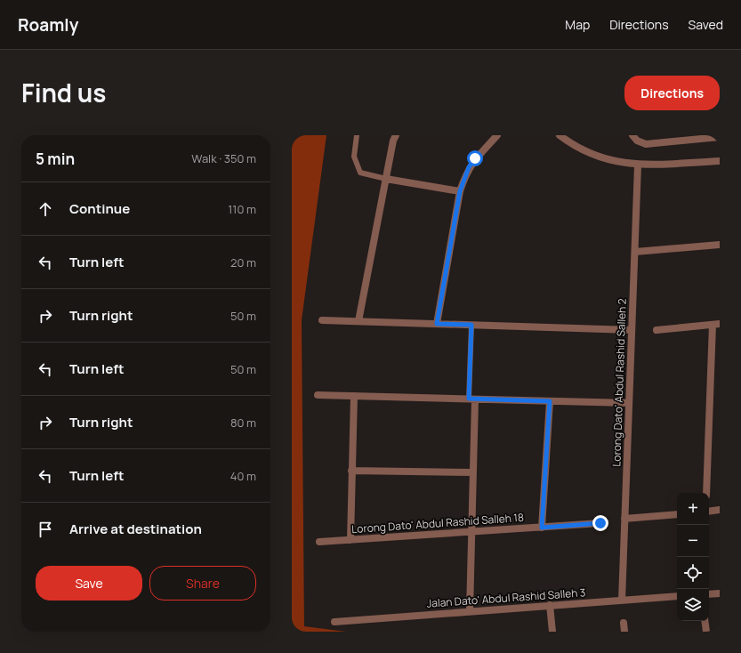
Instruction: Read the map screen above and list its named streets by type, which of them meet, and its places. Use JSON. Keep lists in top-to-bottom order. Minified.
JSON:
{"streets":{"street":["Lorong Dato' Abdul Rashid Salleh 2","Lorong Dato' Abdul Rashid Salleh 18","Jalan Dato' Abdul Rashid Salleh 3"]},"crossings":[["Lorong Dato' Abdul Rashid Salleh 2","Jalan Dato' Abdul Rashid Salleh 3"]],"page":{"header":"Roamly","nav":["Map","Directions","Saved"],"title":"Find us","buttons":["Directions",["Save","Share"]],"heading":["5 min","Walk · 350 m"],"list":[["Continue","110 m"],["Turn left","20 m"],["Turn right","50 m"],["Turn left","50 m"],["Turn right","80 m"],["Turn left","40 m"],"Arrive at destination"],"map_buttons":["+","−"]}}
